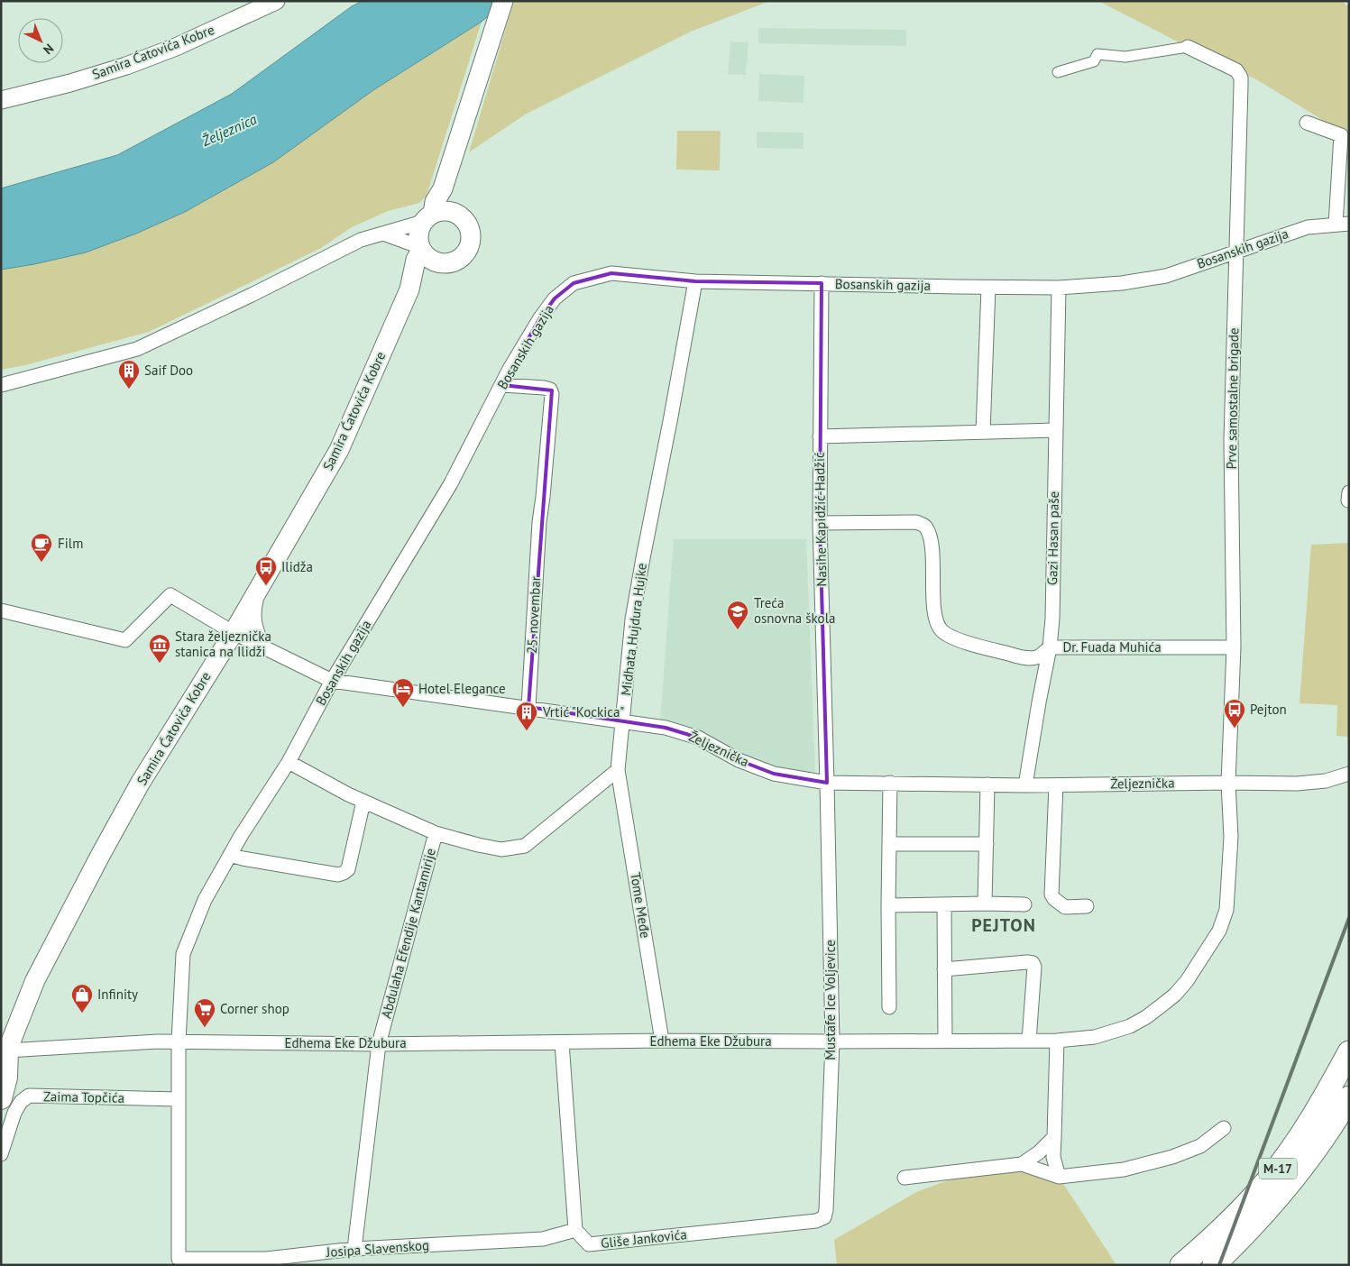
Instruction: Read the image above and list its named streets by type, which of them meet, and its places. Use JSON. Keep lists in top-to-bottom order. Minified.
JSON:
{"streets":{"highway":["M-17"],"main road":["Samira Ćatovića Kobre"],"street":["Bosanskih gazija","Prve samostalne brigade","Nasihe Kapidžić-Hadžić","Gazi Hasan paše","25. novembar","Midhata Hujdura Hujke","Dr. Fuada Muhića","Željeznička","Tome Međe","Abdulaha Efendije Kantamirije","Mustafe Ice Voljevice","Edhema Eke Džubura","Zaima Topčića","Gliše Jankovića","Josipa Slavenskog"]},"crossings":[["Samira Ćatovića Kobre","Željeznička"],["Samira Ćatovića Kobre","Edhema Eke Džubura"],["Bosanskih gazija","Prve samostalne brigade"],["Bosanskih gazija","Nasihe Kapidžić-Hadžić"],["Bosanskih gazija","Gazi Hasan paše"],["Bosanskih gazija","25. novembar"],["Bosanskih gazija","Midhata Hujdura Hujke"],["Bosanskih gazija","Željeznička"],["Bosanskih gazija","Edhema Eke Džubura"],["Bosanskih gazija","Josipa Slavenskog"],["Prve samostalne brigade","Dr. Fuada Muhića"],["Prve samostalne brigade","Željeznička"],["Prve samostalne brigade","Edhema Eke Džubura"],["Nasihe Kapidžić-Hadžić","Dr. Fuada Muhića"],["Nasihe Kapidžić-Hadžić","Željeznička"],["Nasihe Kapidžić-Hadžić","Mustafe Ice Voljevice"],["Gazi Hasan paše","Dr. Fuada Muhića"],["Gazi Hasan paše","Željeznička"],["25. novembar","Željeznička"],["Midhata Hujdura Hujke","Željeznička"],["Midhata Hujdura Hujke","Tome Međe"],["Željeznička","Mustafe Ice Voljevice"],["Željeznička","Edhema Eke Džubura"],["Tome Međe","Edhema Eke Džubura"],["Abdulaha Efendije Kantamirije","Edhema Eke Džubura"],["Abdulaha Efendije Kantamirije","Josipa Slavenskog"],["Mustafe Ice Voljevice","Edhema Eke Džubura"],["Mustafe Ice Voljevice","Gliše Jankovića"],["Edhema Eke Džubura","Josipa Slavenskog"],["Zaima Topčića","Josipa Slavenskog"],["Gliše Jankovića","Josipa Slavenskog"]],"districts":["PEJTON"],"water":["Željeznica"],"places":{"building":["Saif Doo","Vrtić \"Kockica\""],"cafe":["Film"],"bus stop":["Ilidža","Pejton"],"school or university":["Treća osnovna škola"],"museum":["Stara željeznička stanica na Ilidži"],"hotel":["Hotel Elegance"],"shop":["Infinity"],"supermarket":["Corner shop"]},"north":"bottom right"}
